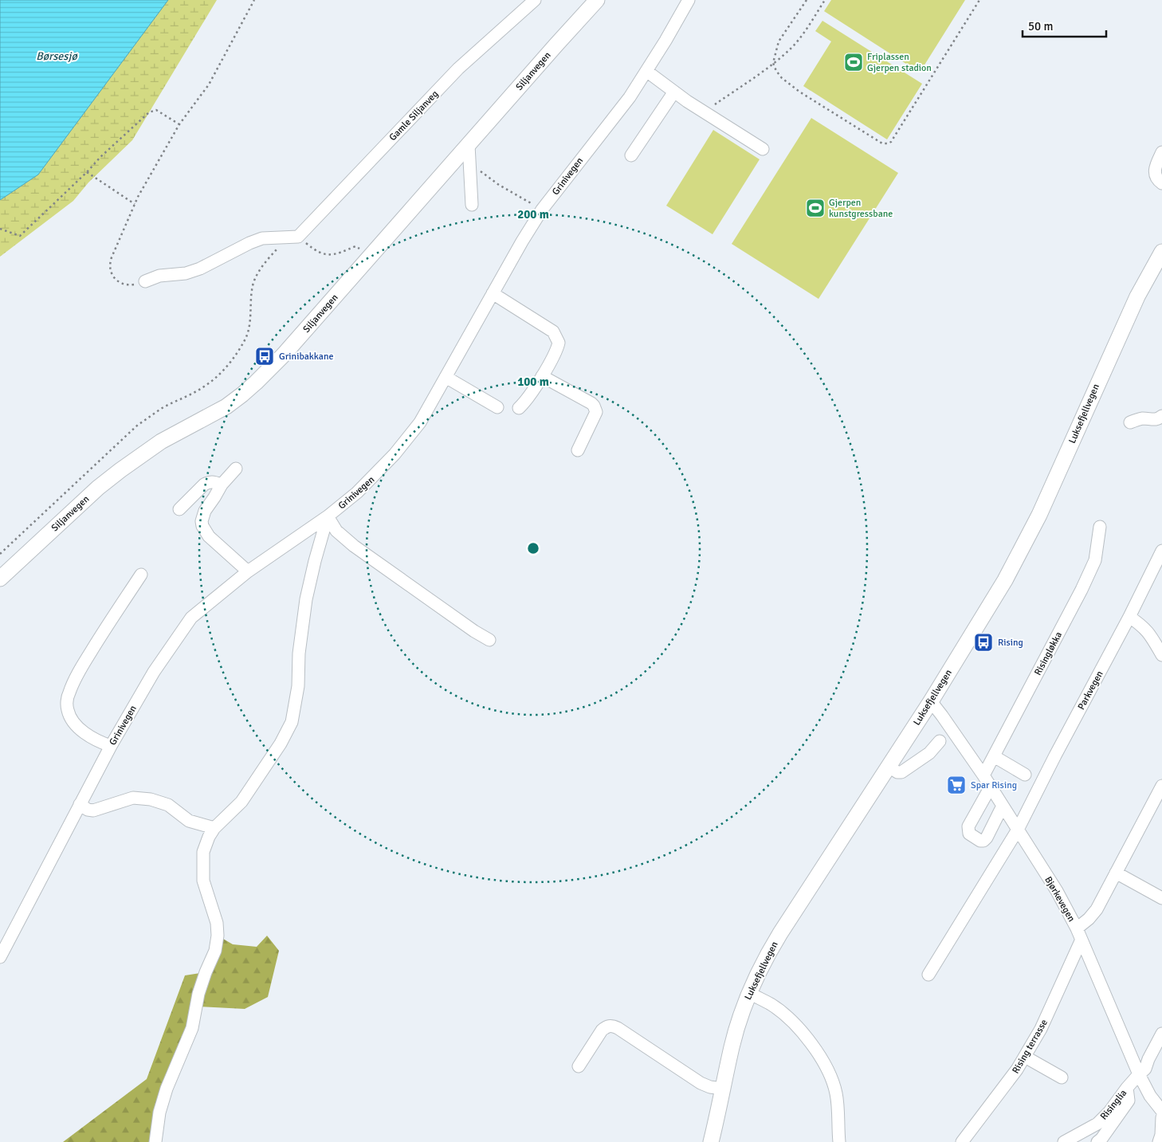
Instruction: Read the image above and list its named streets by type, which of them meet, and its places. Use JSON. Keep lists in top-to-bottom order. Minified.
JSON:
{"streets":{"main road":["Siljanvegen","Luksefjellvegen"],"street":["Gamle Siljanveg","Grinivegen","Risingløkka","Parkvegen","Bjørkevegen","Rising terrasse","Risinglia"]},"crossings":[["Luksefjellvegen","Bjørkevegen"],["Risingløkka","Bjørkevegen"],["Parkvegen","Bjørkevegen"],["Bjørkevegen","Rising terrasse"],["Bjørkevegen","Risinglia"]],"water":["Børsesjø"],"places":{"sports":["Friplassen Gjerpen stadion","Gjerpen kunstgressbane"],"bus stop":["Grinibakkane","Rising"],"supermarket":["Spar Rising"]},"scale_bar":"50 m","rings":["200 m","100 m"]}
